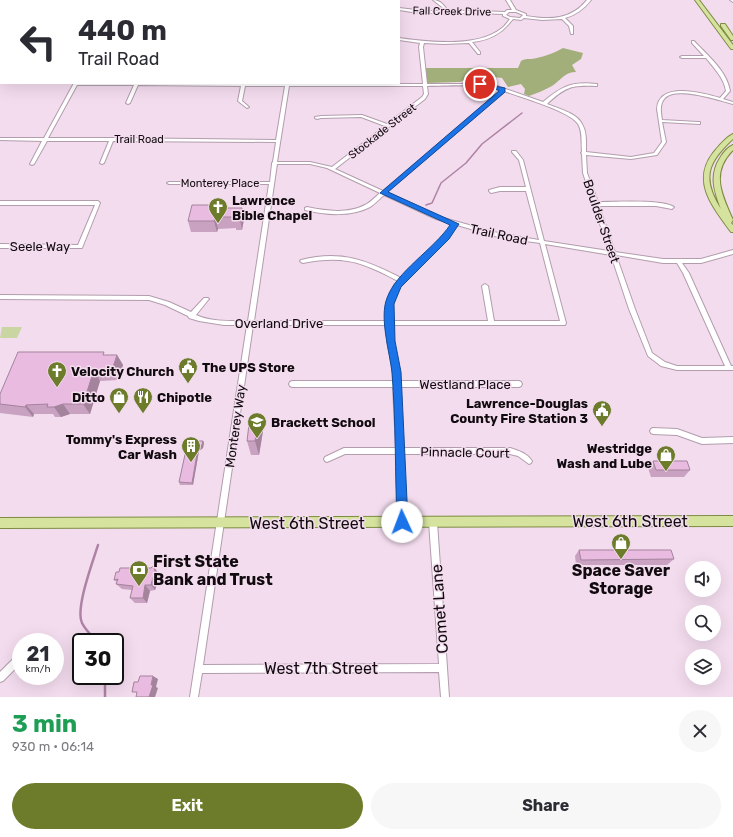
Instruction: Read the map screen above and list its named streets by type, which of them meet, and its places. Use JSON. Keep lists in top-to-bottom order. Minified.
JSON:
{"streets":{"main road":["West 6th Street"],"street":["Fall Creek Drive","Stockade Street","Trail Road","Monterey Place","Boulder Street","Seele Way","Overland Drive","Westland Place","Monterey Way","Pinnacle Court","Comet Lane","West 7th Street"]},"crossings":[["Stockade Street","Trail Road"],["Stockade Street","Boulder Street"],["Trail Road","Boulder Street"],["Trail Road","Overland Drive"],["Trail Road","Monterey Way"],["Monterey Place","Monterey Way"],["Boulder Street","Monterey Way"],["Overland Drive","Monterey Way"],["Monterey Way","West 6th Street"],["Monterey Way","West 7th Street"],["West 6th Street","Comet Lane"],["Comet Lane","West 7th Street"]],"places":{"church":["Lawrence Bible Chapel","Velocity Church"],"public building":["The UPS Store","Lawrence-Douglas County Fire Station 3"],"shop":["Ditto","Westridge Wash and Lube","Space Saver Storage"],"restaurant":["Chipotle"],"school or university":["Brackett School"],"building":["Tommy's Express Car Wash"],"bank":["First State Bank and Trust"]},"page":{"turn":["440 m","Trail Road"],"speed":"21 km/h","limit":"30","heading":["3 min","930 m · 06:14"],"buttons":["Exit","Share"]}}
